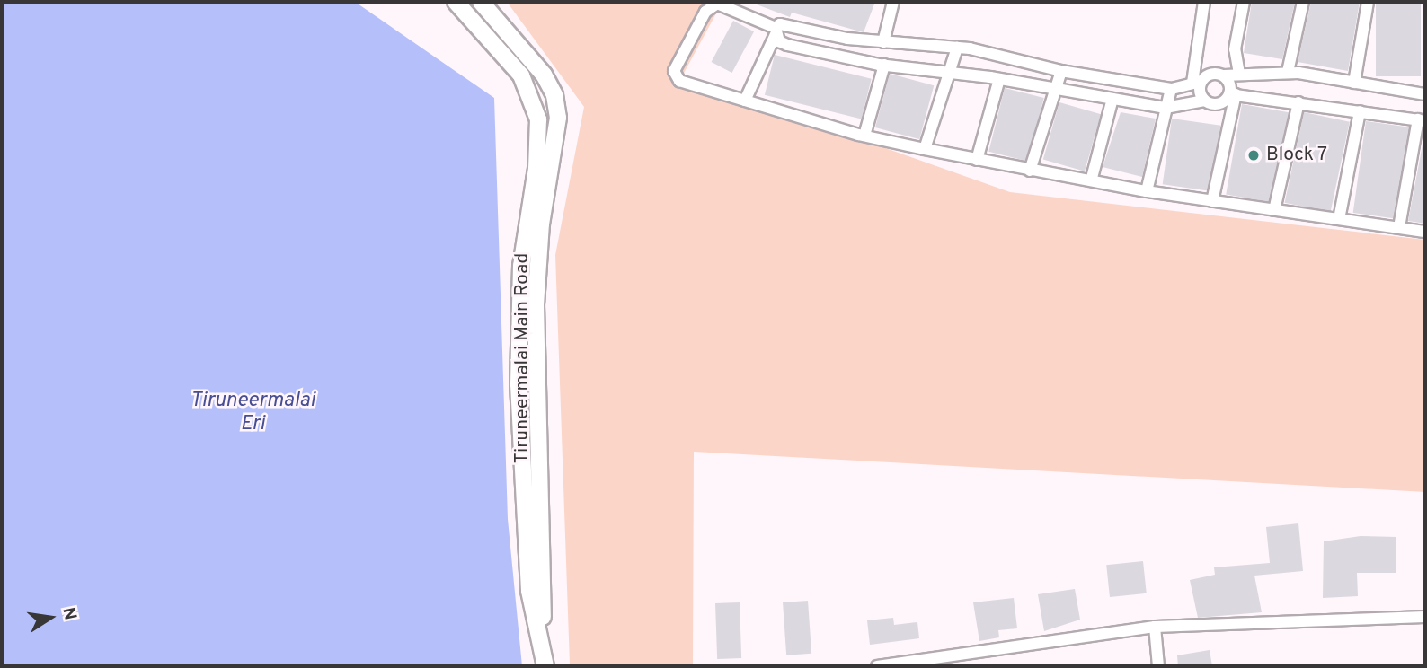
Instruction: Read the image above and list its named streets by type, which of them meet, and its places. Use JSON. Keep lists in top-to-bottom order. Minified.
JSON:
{"streets":{"main road":["Tiruneermalai Main Road"]},"water":["Tiruneermalai Eri"],"places":["Block 7"],"north":"right"}
